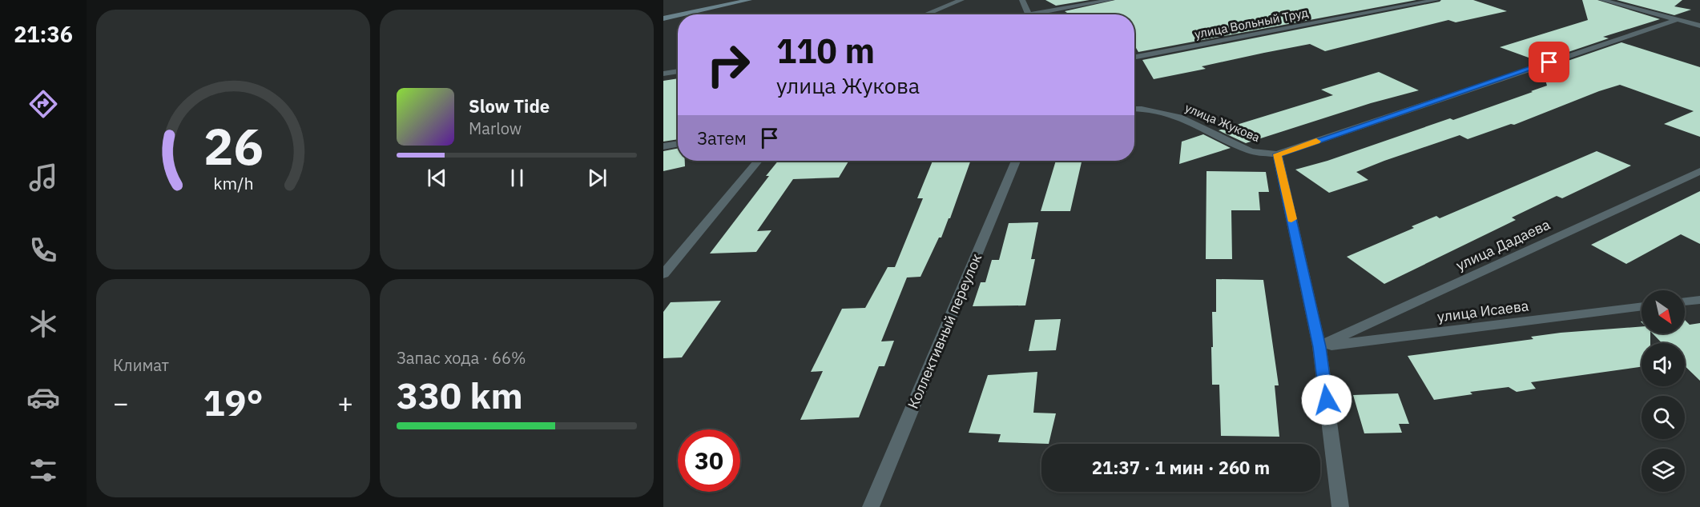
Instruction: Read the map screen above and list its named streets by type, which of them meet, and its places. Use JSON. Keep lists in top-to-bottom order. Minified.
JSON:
{"streets":{"street":["улица Вольный Труд","улица Жукова","улица Дадаева","улица Исаева","Коллективный переулок"]},"crossings":[["улица Дадаева","улица Исаева"]],"north":"bottom right","page":{"tabs":"21:36","turn":["110 m","улица Жукова"],"song":["Slow Tide","Marlow"],"then":"Затем","tile":["Климат",["Запас хода · 66%","330 km"]],"heat":["−","19°","+"],"limit":"30","trip":"21:37 · 1 мин · 260 m","gauge":["26","km/h"]}}
